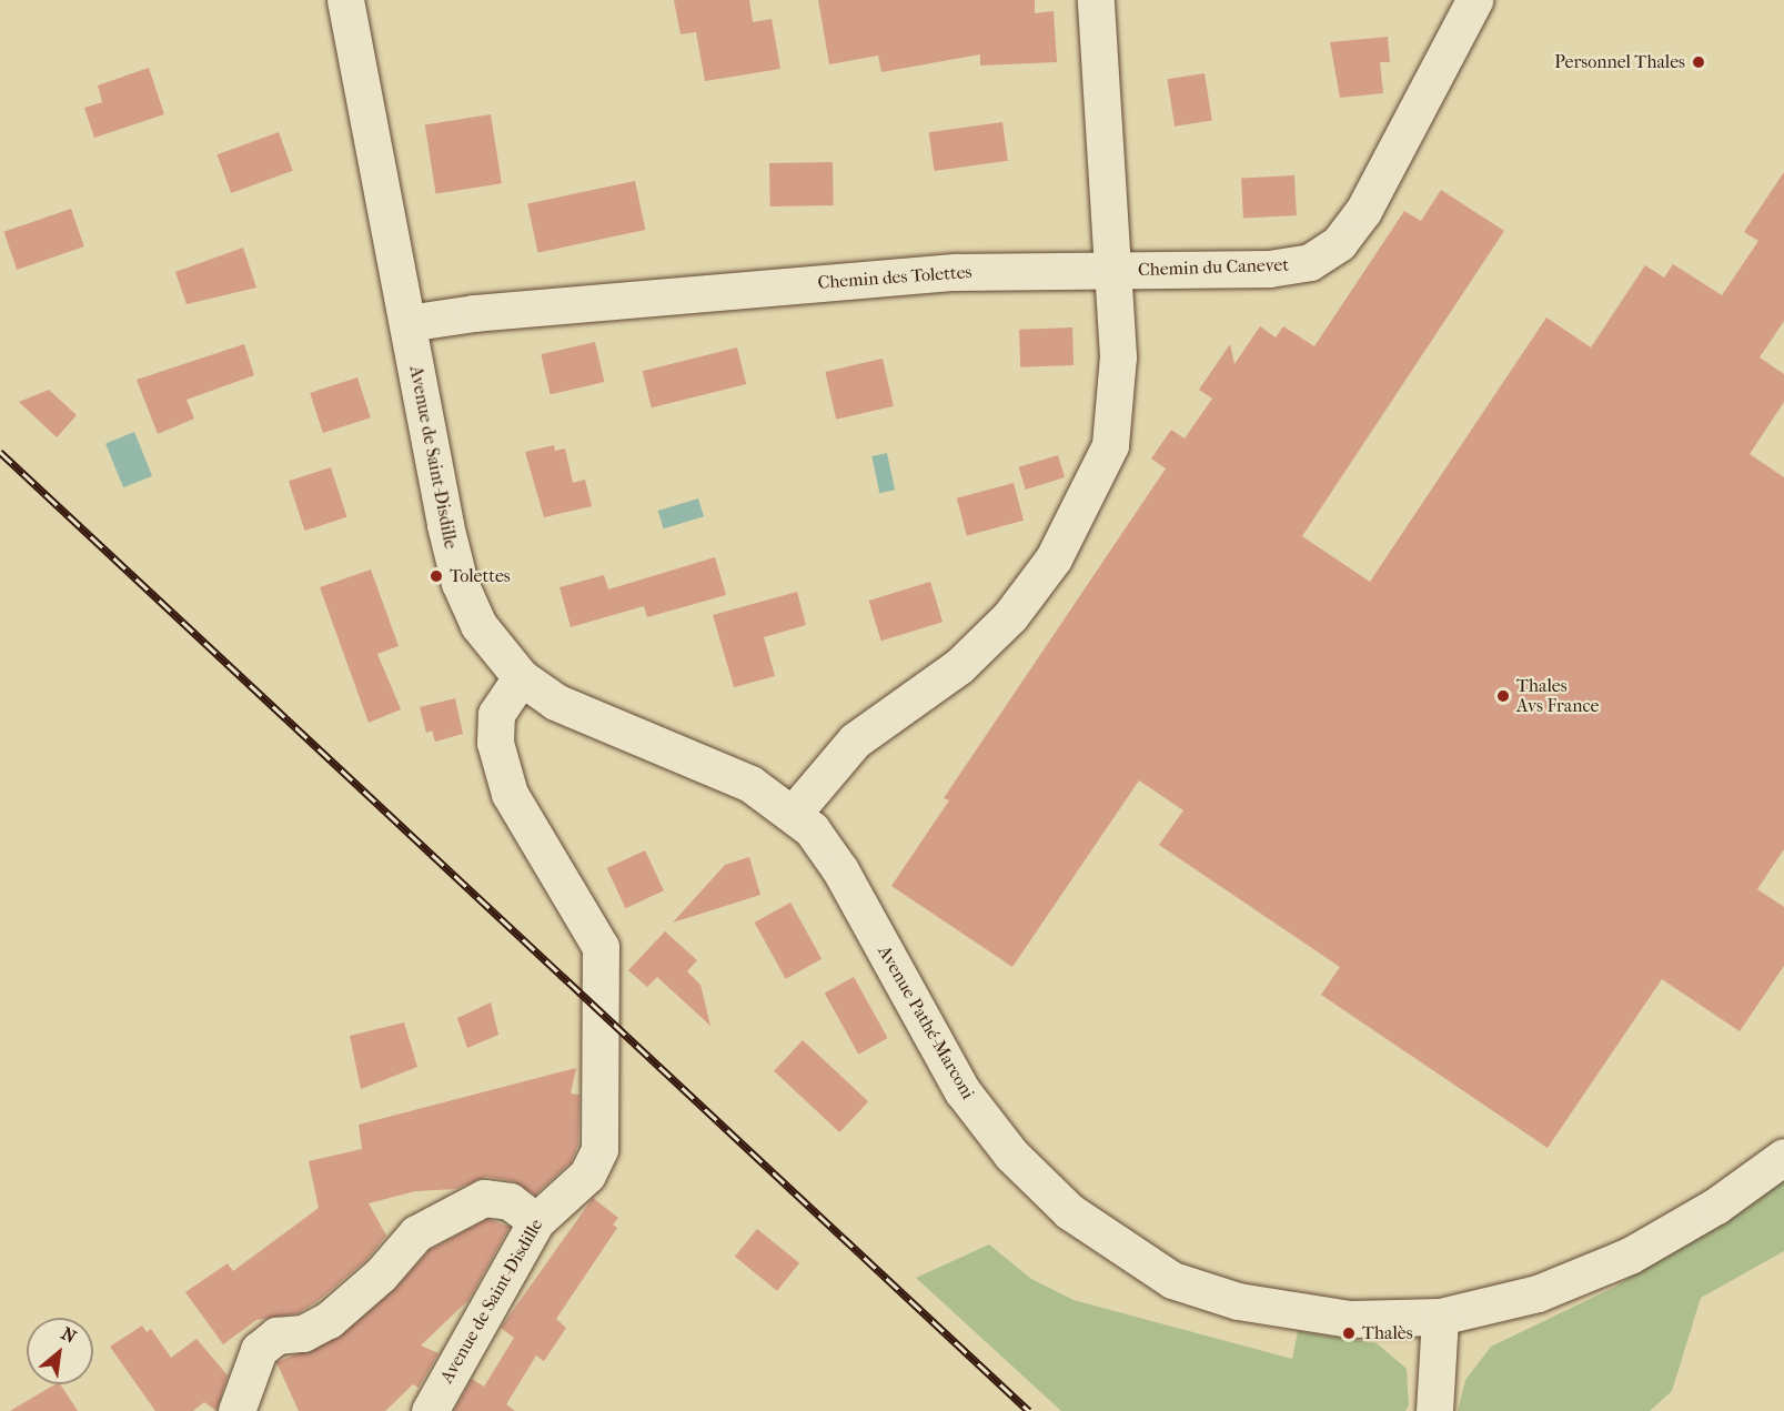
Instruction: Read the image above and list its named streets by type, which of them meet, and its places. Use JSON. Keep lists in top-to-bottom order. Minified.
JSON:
{"streets":{"street":["Chemin du Canevet","Chemin des Tolettes","Avenue de Saint-Disdille","Avenue Pathé-Marconi"]},"crossings":[["Chemin du Canevet","Chemin des Tolettes"],["Chemin du Canevet","Avenue Pathé-Marconi"],["Chemin des Tolettes","Avenue de Saint-Disdille"],["Avenue de Saint-Disdille","Avenue Pathé-Marconi"]],"places":["Personnel Thales","Tolettes","Thales Avs France","Thalès"],"north":"top right"}
